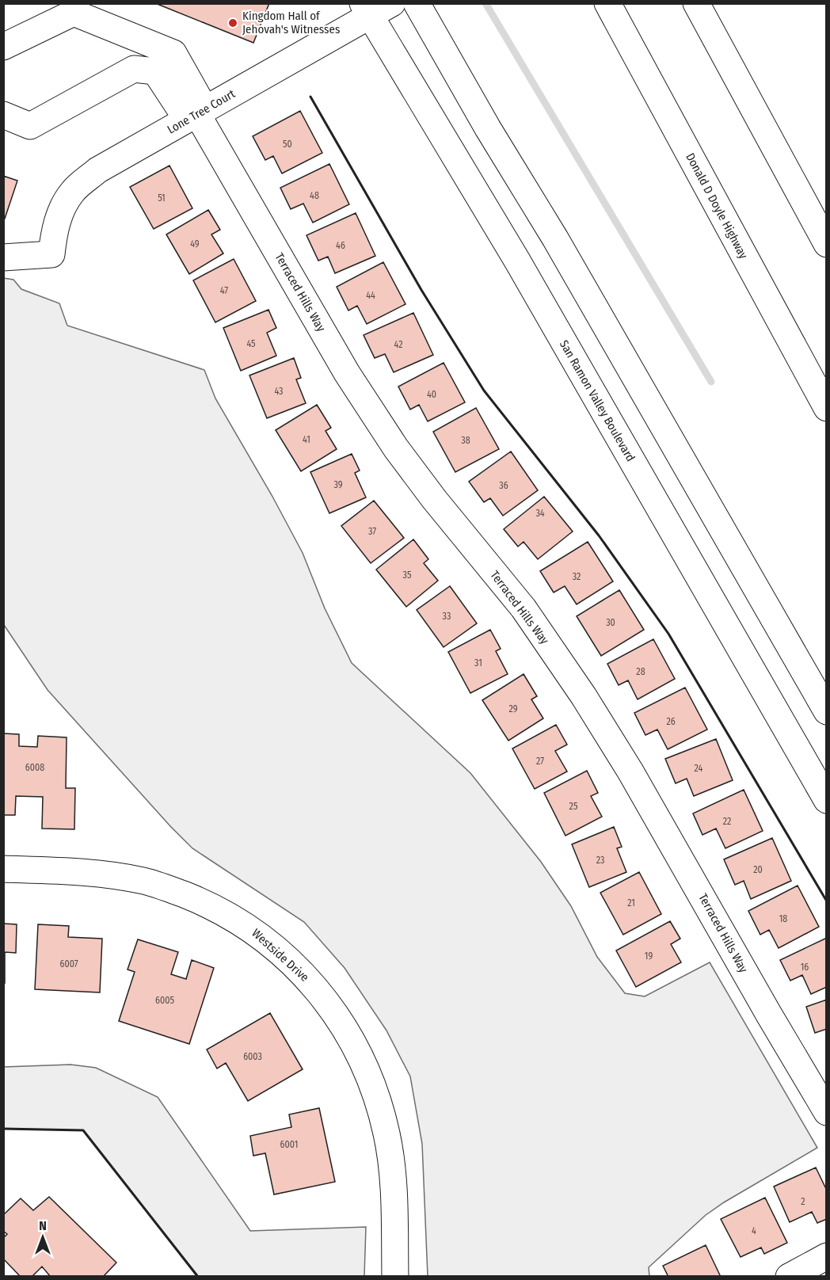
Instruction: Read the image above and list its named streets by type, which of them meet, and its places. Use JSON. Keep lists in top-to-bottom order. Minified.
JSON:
{"streets":{"main road":["Lone Tree Court","Donald D Doyle Highway","Terraced Hills Way","San Ramon Valley Boulevard","Westside Drive"]},"crossings":[["Lone Tree Court","Terraced Hills Way"],["Lone Tree Court","San Ramon Valley Boulevard"]],"places":["Kingdom Hall of Jehovah's Witnesses"],"house_numbers":["50","48","51","49","46","47","44","45","42","43","40","41","38","39","36","34","37","35","32","33","30","31","28","29","26","27","6008","24","25","22","23","20","21","18","19","6007","16","6005","6003","6001","2","4"],"north":"top"}
